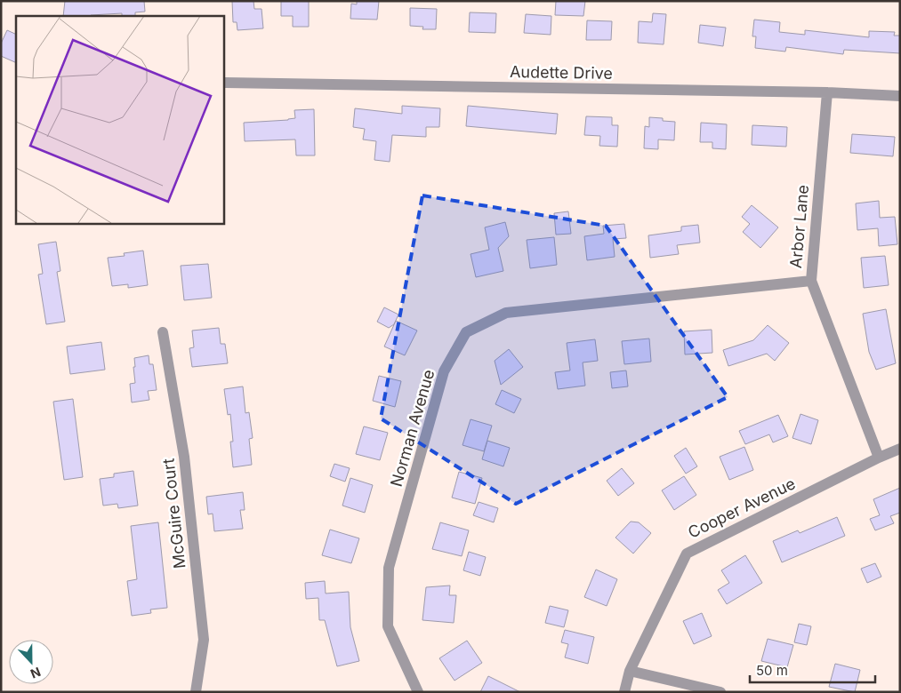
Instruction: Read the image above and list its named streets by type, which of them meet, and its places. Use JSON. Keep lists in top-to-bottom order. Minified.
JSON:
{"streets":{"street":["Audette Drive","Arbor Lane","Norman Avenue","Cooper Avenue","McGuire Court"]},"crossings":[["Audette Drive","Arbor Lane"],["Arbor Lane","Norman Avenue"],["Arbor Lane","Cooper Avenue"]],"scale_bar":"50 m","north":"bottom"}
